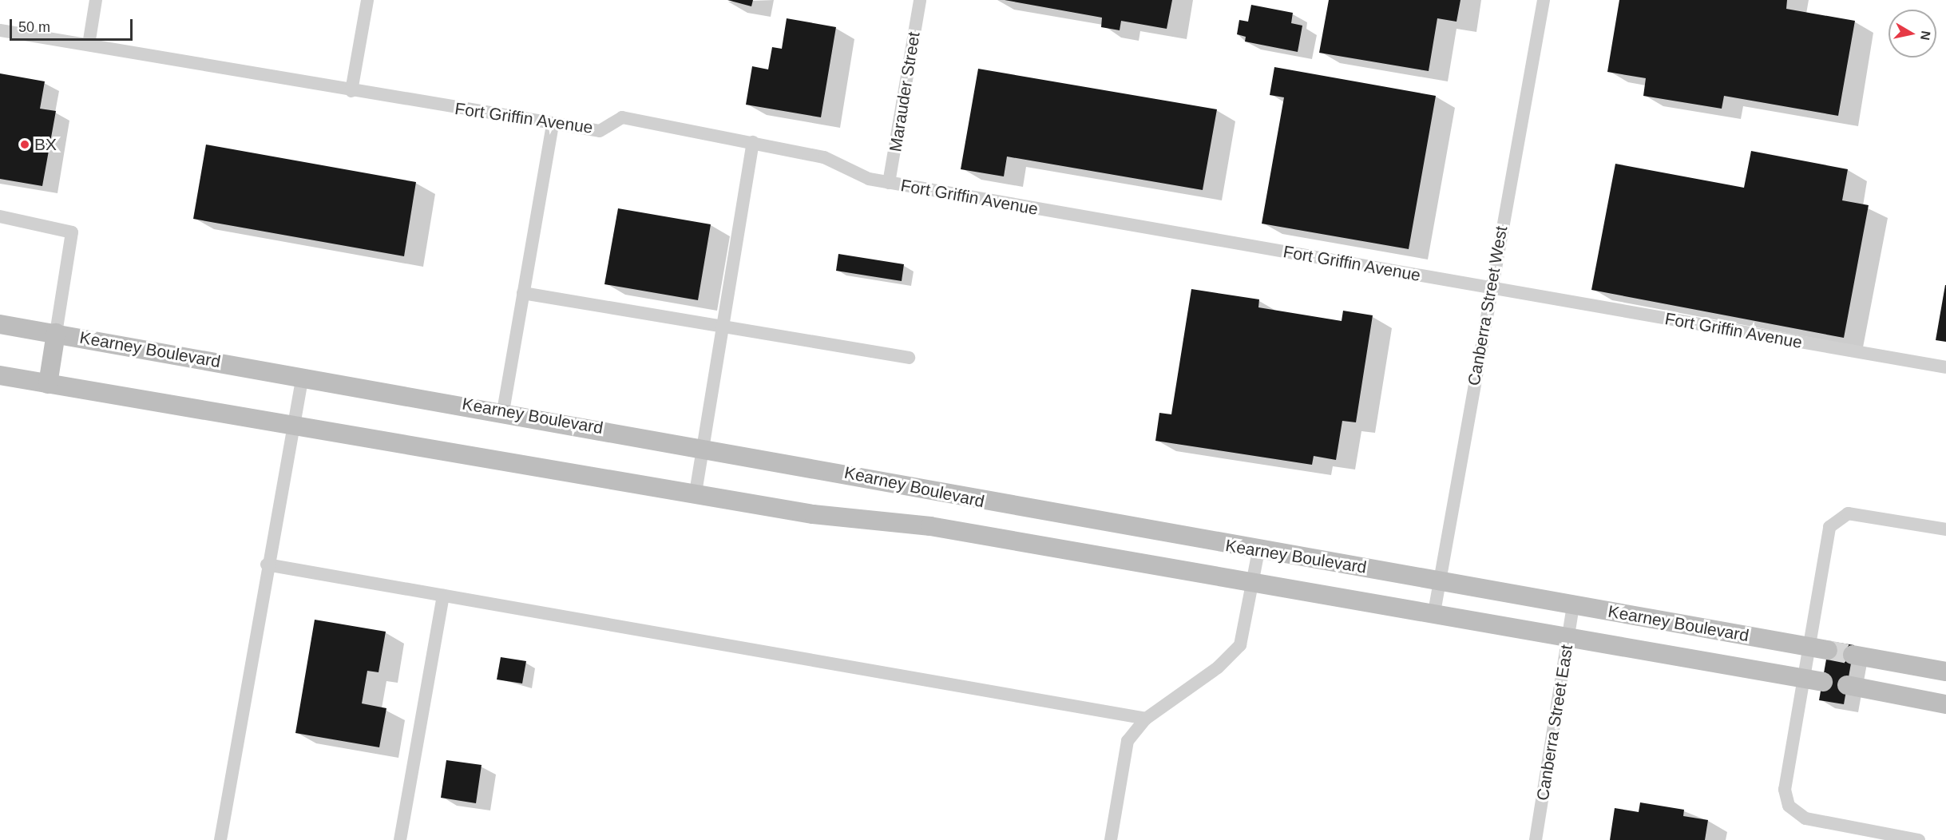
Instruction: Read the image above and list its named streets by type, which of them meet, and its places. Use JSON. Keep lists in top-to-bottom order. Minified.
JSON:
{"streets":{"street":["Marauder Street","Fort Griffin Avenue","Canberra Street West","Kearney Boulevard","Canberra Street East"]},"crossings":[["Marauder Street","Fort Griffin Avenue"],["Fort Griffin Avenue","Canberra Street West"],["Canberra Street West","Kearney Boulevard"],["Kearney Boulevard","Canberra Street East"]],"places":["BX"],"scale_bar":"50 m","north":"right"}
